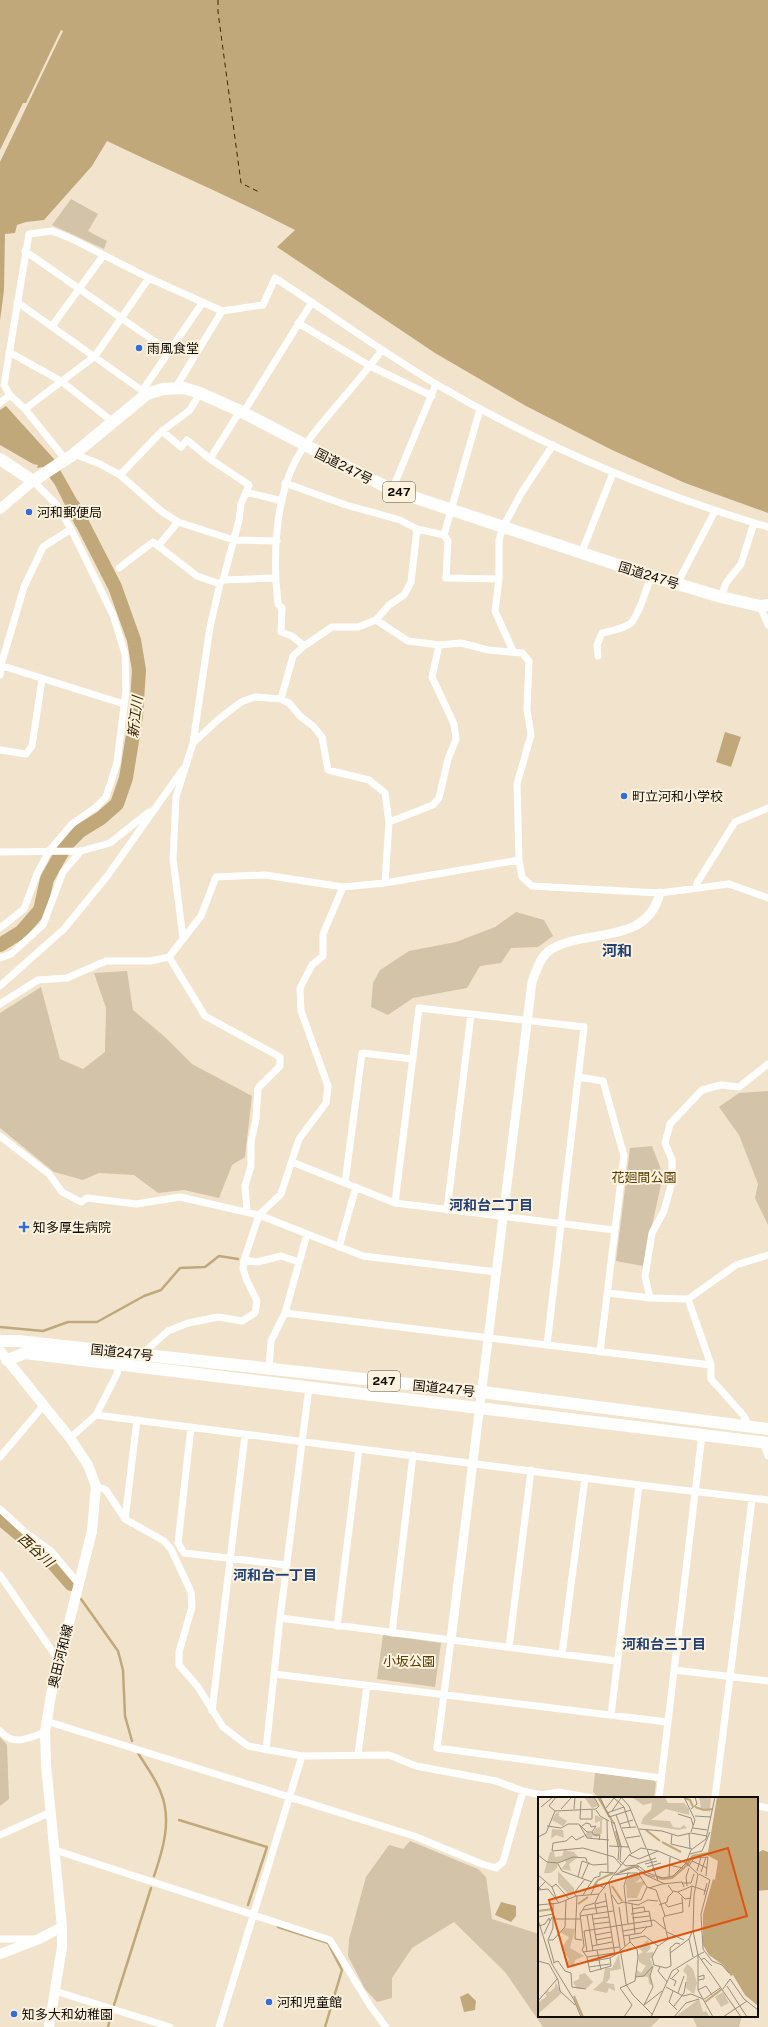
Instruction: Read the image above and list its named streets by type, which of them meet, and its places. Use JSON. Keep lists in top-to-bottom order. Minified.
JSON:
{"streets":{"highway":["国道247号","247"],"main road":["奥田河和線"]},"crossings":[["国道247号","奥田河和線"]],"districts":["河和","河和台二丁目","河和台一丁目","河和台三丁目"],"water":["新江川","西谷川"],"parks":["花廻間公園","小坂公園"],"places":{"other":["雨風食堂","河和郵便局","町立河和小学校","河和児童館","知多大和幼稚園"],"health":["知多厚生病院"]}}
